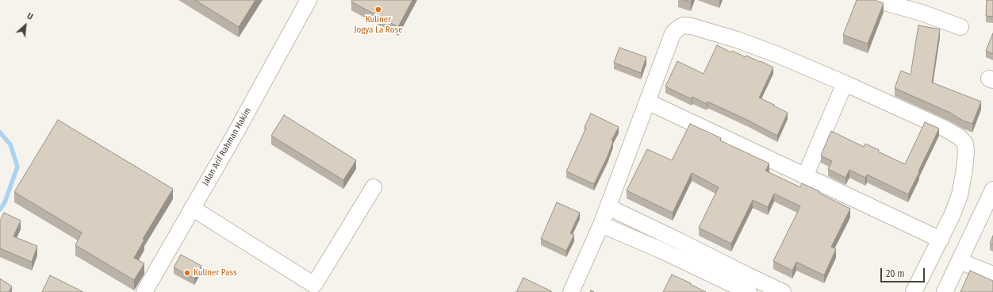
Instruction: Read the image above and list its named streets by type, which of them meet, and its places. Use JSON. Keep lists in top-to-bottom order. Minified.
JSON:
{"streets":{"street":["Jalan Arif Rahman Hakim"]},"places":["Kuliner Jogya La Rose","Kuliner Pass"],"scale_bar":"20 m","north":"top right"}
